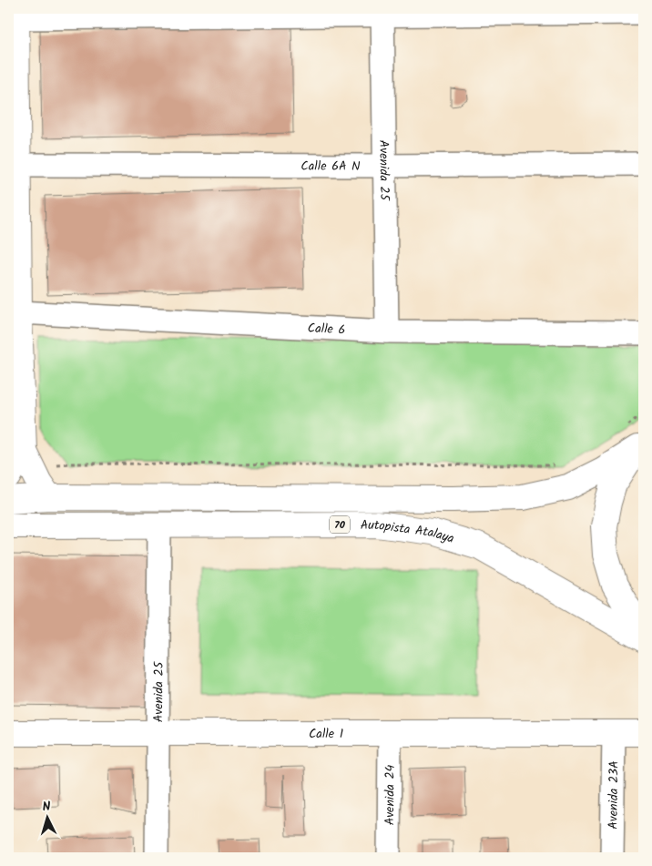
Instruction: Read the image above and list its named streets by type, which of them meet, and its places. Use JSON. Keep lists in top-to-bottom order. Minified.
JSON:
{"streets":{"main road":["70","Autopista Atalaya","Calle 1"],"street":["Calle 6A N","Avenida 25","Calle 6","Avenida 24","Avenida 23A"]},"crossings":[["Calle 6A N","Avenida 25"],["Avenida 25","Calle 6"],["Avenida 25","Autopista Atalaya"],["Avenida 25","Calle 1"],["Calle 1","Avenida 24"],["Calle 1","Avenida 23A"]],"north":"top"}
